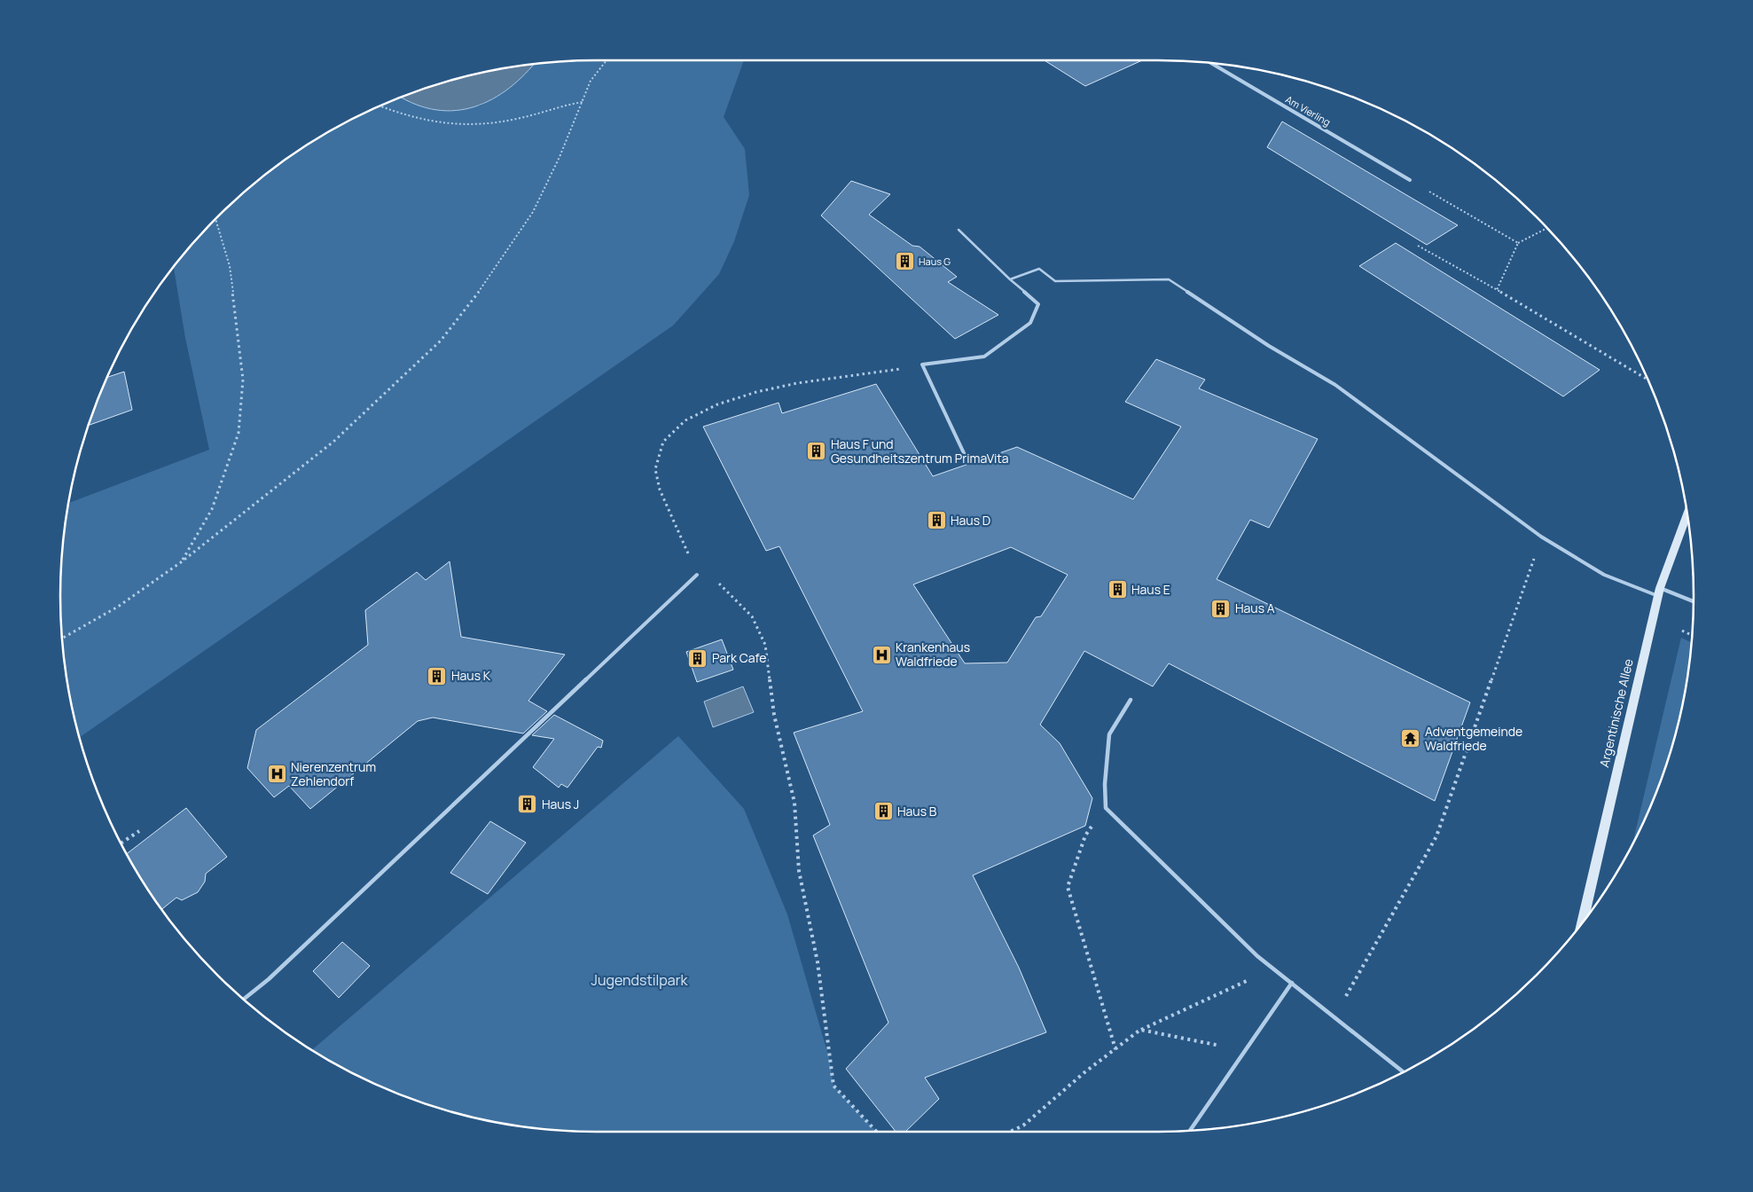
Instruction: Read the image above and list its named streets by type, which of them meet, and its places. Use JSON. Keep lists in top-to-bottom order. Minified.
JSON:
{"streets":{"main road":["Argentinische Allee"],"street":["Am Vierling"]},"parks":["Jugendstilpark"],"places":{"building":["Haus G","Haus F und Gesundheitszentrum PrimaVita","Haus D","Haus E","Haus A","Park Cafe","Haus K","Haus J","Haus B"],"hospital":["Krankenhaus Waldfriede","Nierenzentrum Zehlendorf"],"temple":["Adventgemeinde Waldfriede"]}}
